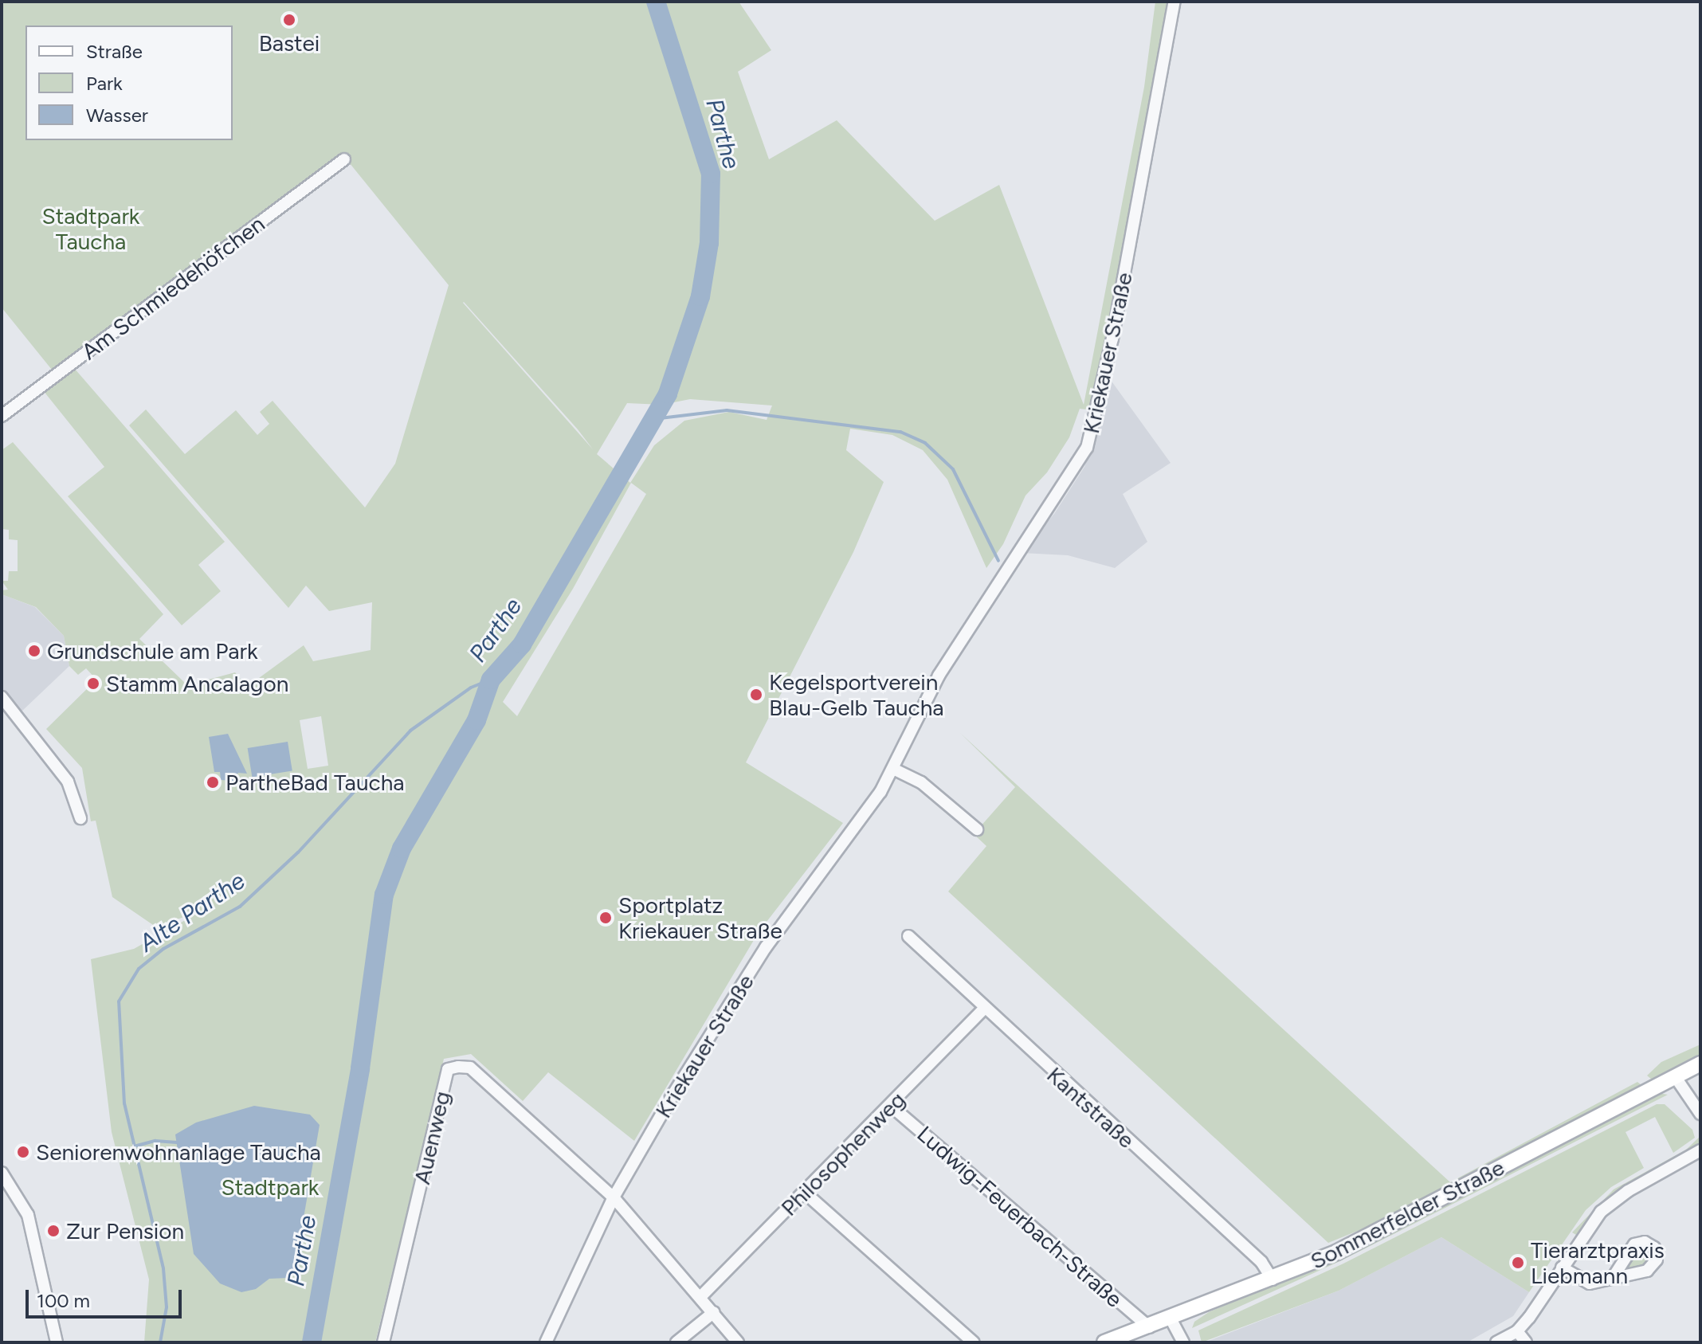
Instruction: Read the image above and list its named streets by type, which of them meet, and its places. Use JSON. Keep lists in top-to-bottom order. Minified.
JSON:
{"streets":{"main road":["Sommerfelder Straße"],"street":["Am Schmiedehöfchen","Kriekauer Straße","Kantstraße","Auenweg","Philosophenweg","Ludwig-Feuerbach-Straße"]},"crossings":[["Kriekauer Straße","Auenweg"],["Kantstraße","Philosophenweg"],["Kantstraße","Sommerfelder Straße"],["Philosophenweg","Ludwig-Feuerbach-Straße"],["Sommerfelder Straße","Ludwig-Feuerbach-Straße"]],"water":["Parthe","Alte Parthe"],"parks":["Stadtpark Taucha","Stadtpark"],"places":["Bastei","Grundschule am Park","Stamm Ancalagon","Kegelsportverein Blau-Gelb Taucha","PartheBad Taucha","Sportplatz Kriekauer Straße","Seniorenwohnanlage Taucha","Zur Pension","Tierarztpraxis Liebmann"],"legend":["Straße","Park","Wasser"],"scale_bar":"100 m"}
